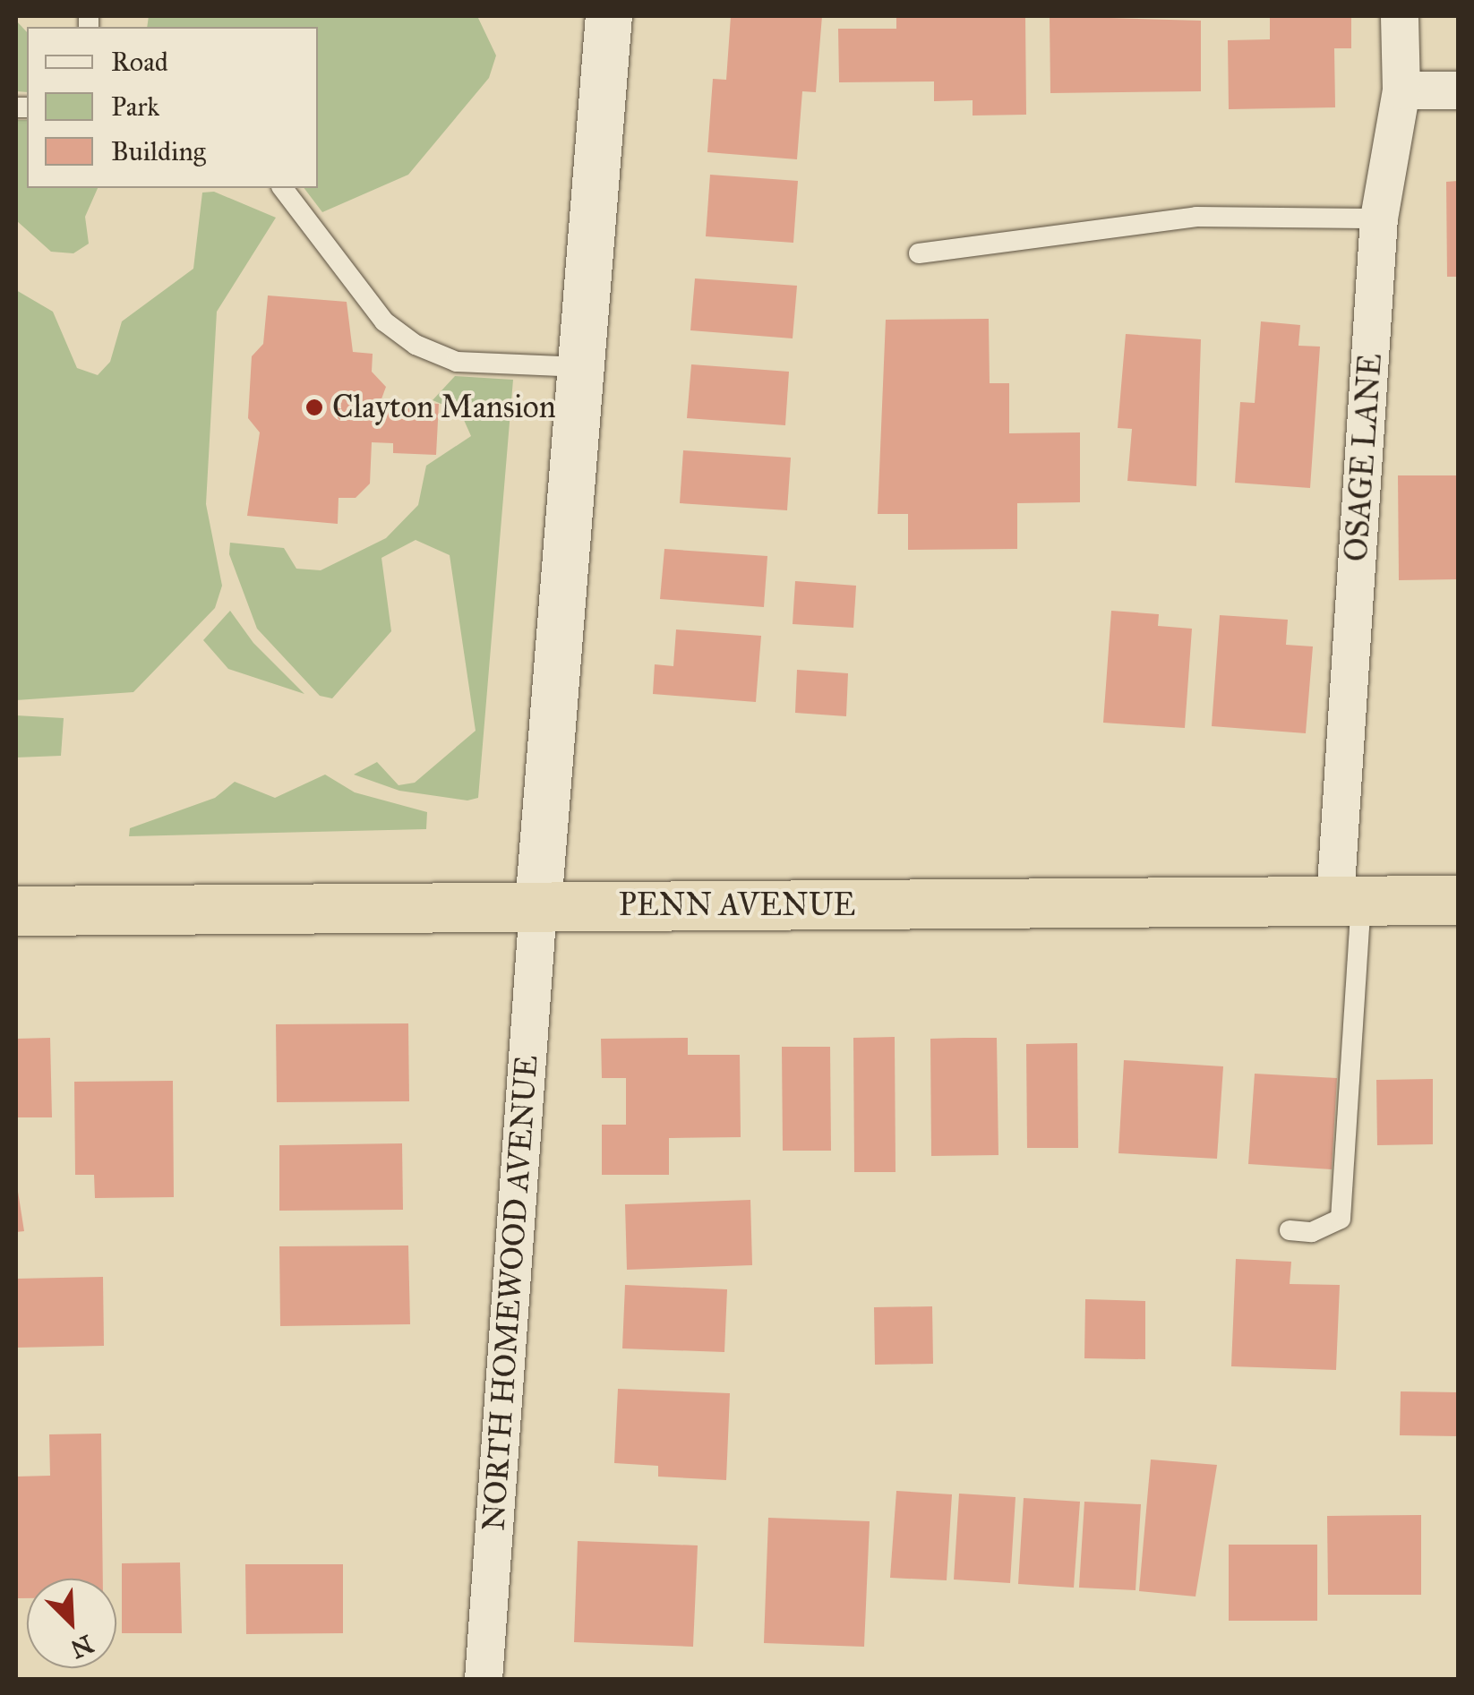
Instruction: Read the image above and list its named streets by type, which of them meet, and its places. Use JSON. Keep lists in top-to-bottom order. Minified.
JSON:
{"streets":{"highway":["PENN AVENUE"],"street":["OSAGE LANE","NORTH HOMEWOOD AVENUE"]},"crossings":[["OSAGE LANE","PENN AVENUE"],["PENN AVENUE","NORTH HOMEWOOD AVENUE"]],"places":["Clayton Mansion"],"legend":["Road","Park","Building"],"north":"bottom right"}
